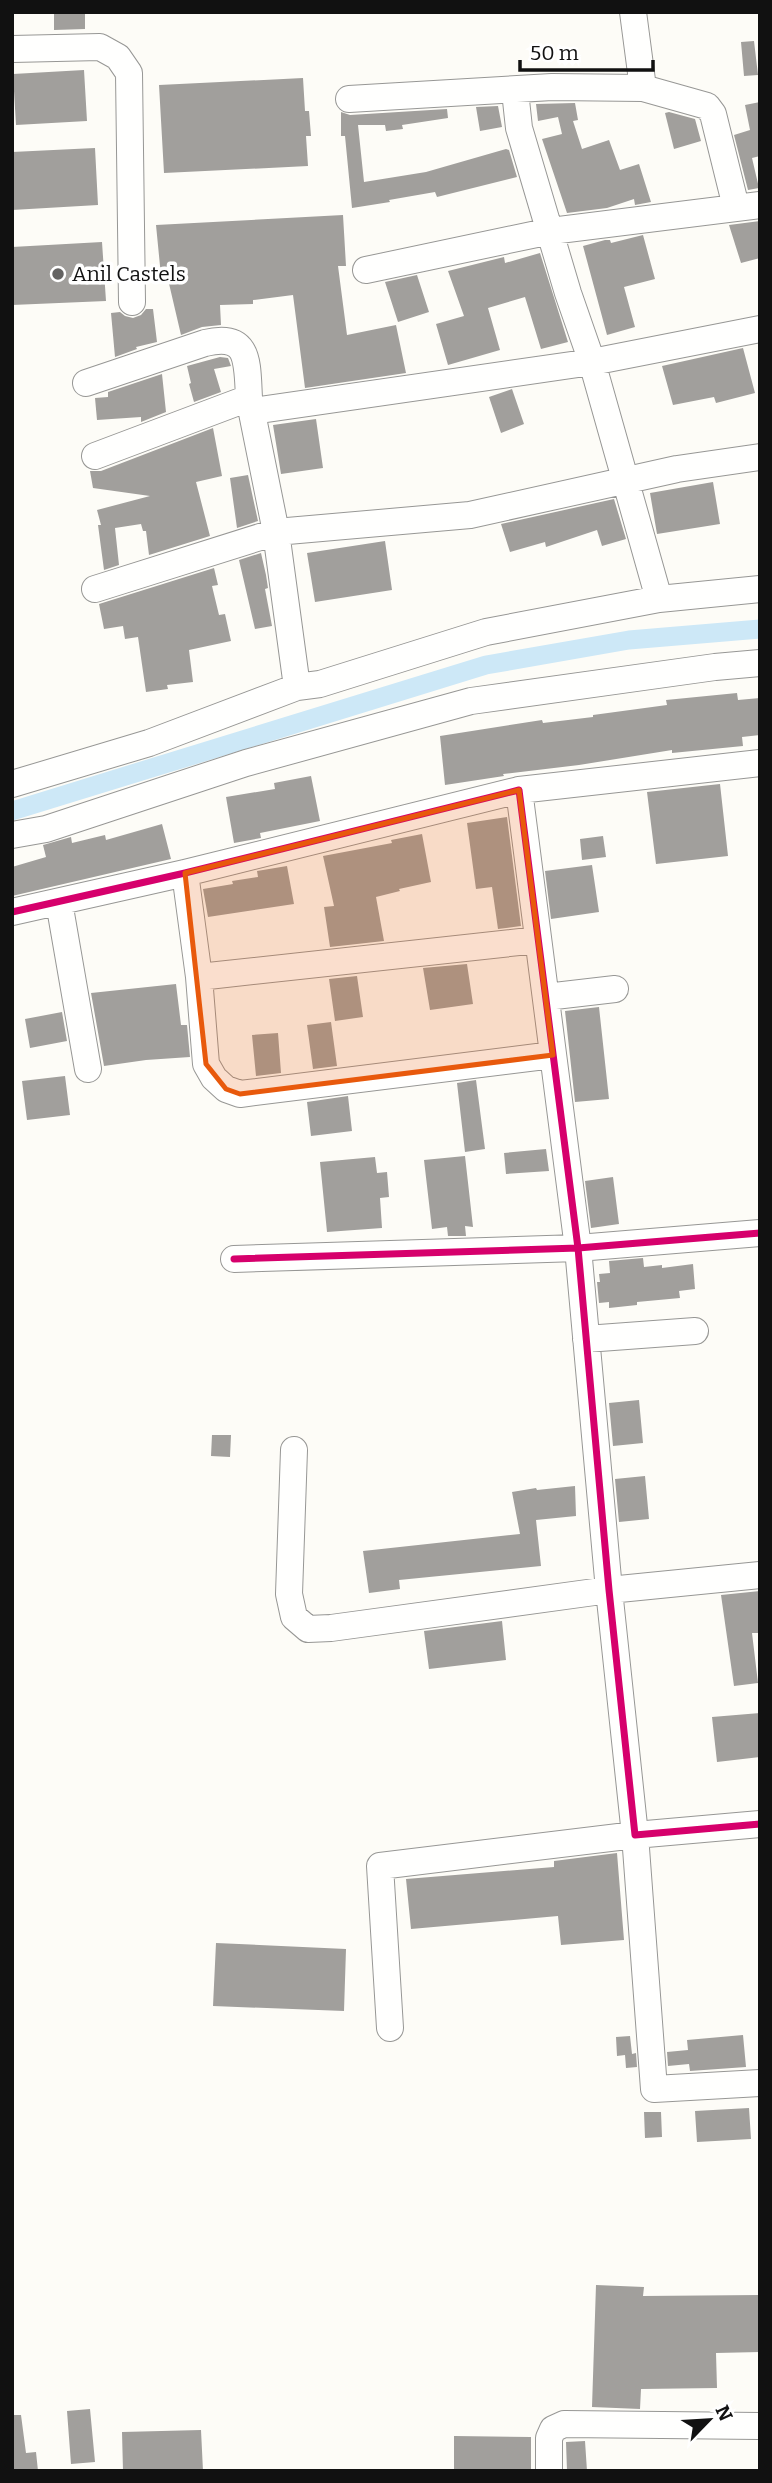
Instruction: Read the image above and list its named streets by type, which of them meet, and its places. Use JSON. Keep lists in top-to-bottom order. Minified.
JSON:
{"places":["Anil Castels"],"scale_bar":"50 m","north":"top right"}
